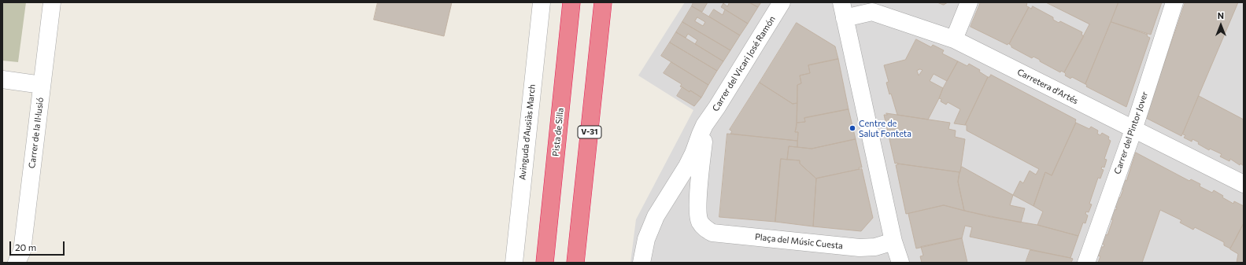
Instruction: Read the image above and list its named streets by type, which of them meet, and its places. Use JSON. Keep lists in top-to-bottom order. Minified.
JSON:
{"streets":{"highway":["Pista de Silla","V-31"],"street":["Carrer del Vicari José Ramón","Carretera d'Artés","Avinguda d'Ausiàs March","Carrer de la Il·lusió","Carrer del Pintor Jover","Plaça del Músic Cuesta"]},"crossings":[["Carrer del Vicari José Ramón","Plaça del Músic Cuesta"],["Carretera d'Artés","Carrer del Pintor Jover"]],"places":["Centre de Salut Fonteta"],"scale_bar":"20 m","north":"top"}
